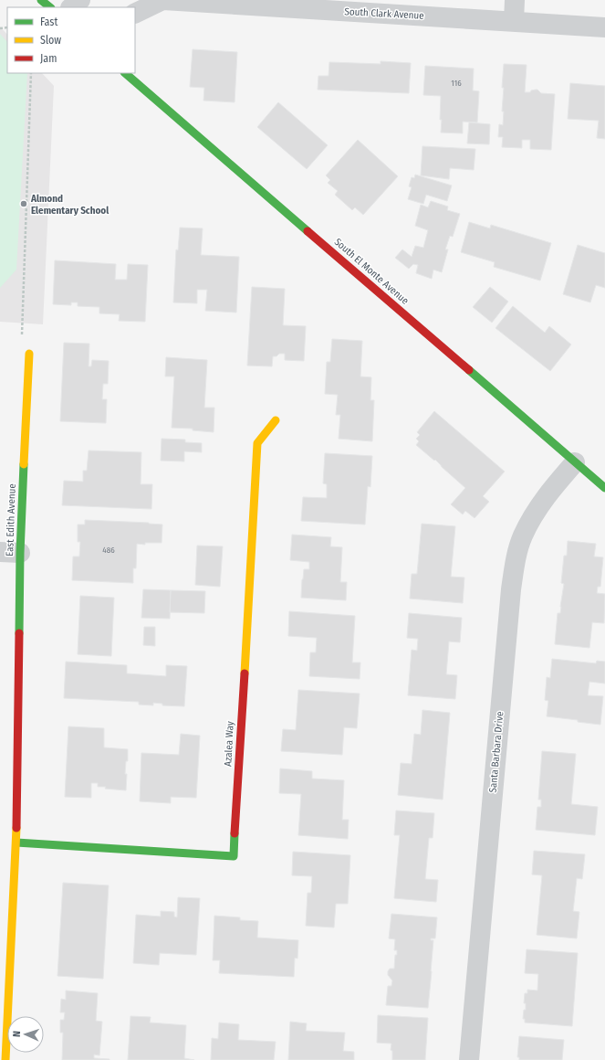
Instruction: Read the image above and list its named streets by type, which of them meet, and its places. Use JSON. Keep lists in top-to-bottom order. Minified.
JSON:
{"streets":{"street":["South Clark Avenue","South El Monte Avenue","East Edith Avenue","Azalea Way","Santa Barbara Drive"]},"crossings":[["South El Monte Avenue","Santa Barbara Drive"],["East Edith Avenue","Azalea Way"]],"places":["Almond Elementary School"],"house_numbers":["116","486"],"legend":["Fast","Slow","Jam"],"north":"left"}
